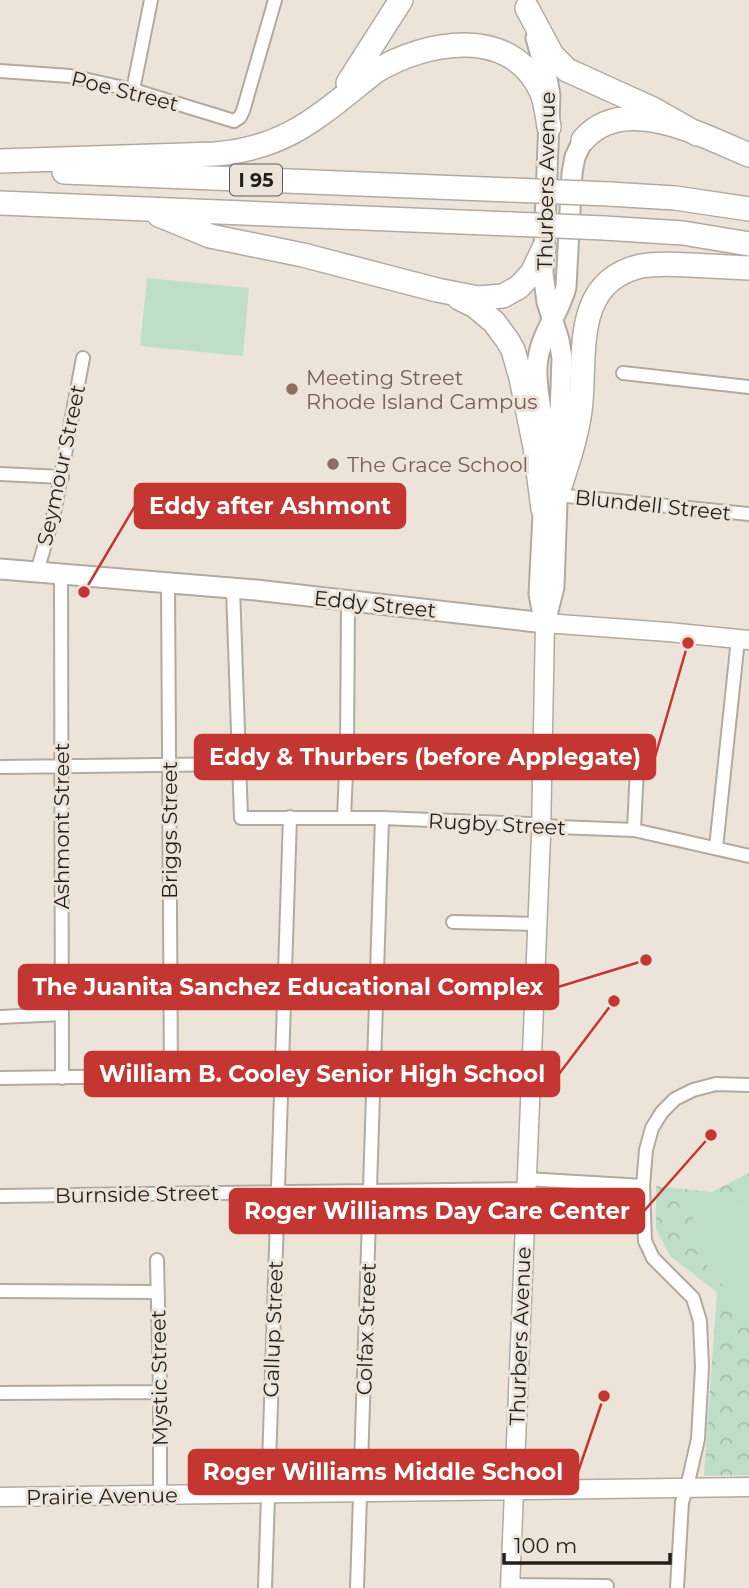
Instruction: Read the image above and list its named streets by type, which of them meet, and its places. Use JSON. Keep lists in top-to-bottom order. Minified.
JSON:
{"streets":{"highway":["I 95"],"main road":["Thurbers Avenue","Eddy Street","Prairie Avenue"],"street":["Poe Street","Seymour Street","Blundell Street","Rugby Street","Ashmont Street","Briggs Street","Burnside Street","Gallup Street","Colfax Street","Mystic Street"]},"crossings":[["Thurbers Avenue","Blundell Street"],["Thurbers Avenue","Eddy Street"],["Thurbers Avenue","Rugby Street"],["Thurbers Avenue","Burnside Street"],["Thurbers Avenue","Prairie Avenue"],["Seymour Street","Eddy Street"],["Eddy Street","Ashmont Street"],["Eddy Street","Briggs Street"],["Rugby Street","Gallup Street"],["Rugby Street","Colfax Street"],["Burnside Street","Gallup Street"],["Burnside Street","Colfax Street"],["Gallup Street","Prairie Avenue"],["Colfax Street","Prairie Avenue"],["Mystic Street","Prairie Avenue"]],"places":["Meeting Street Rhode Island Campus","The Grace School","Eddy after Ashmont","Eddy & Thurbers (before Applegate)","The Juanita Sanchez Educational Complex","William B. Cooley Senior High School","Roger Williams Day Care Center","Roger Williams Middle School"],"scale_bar":"100 m"}
